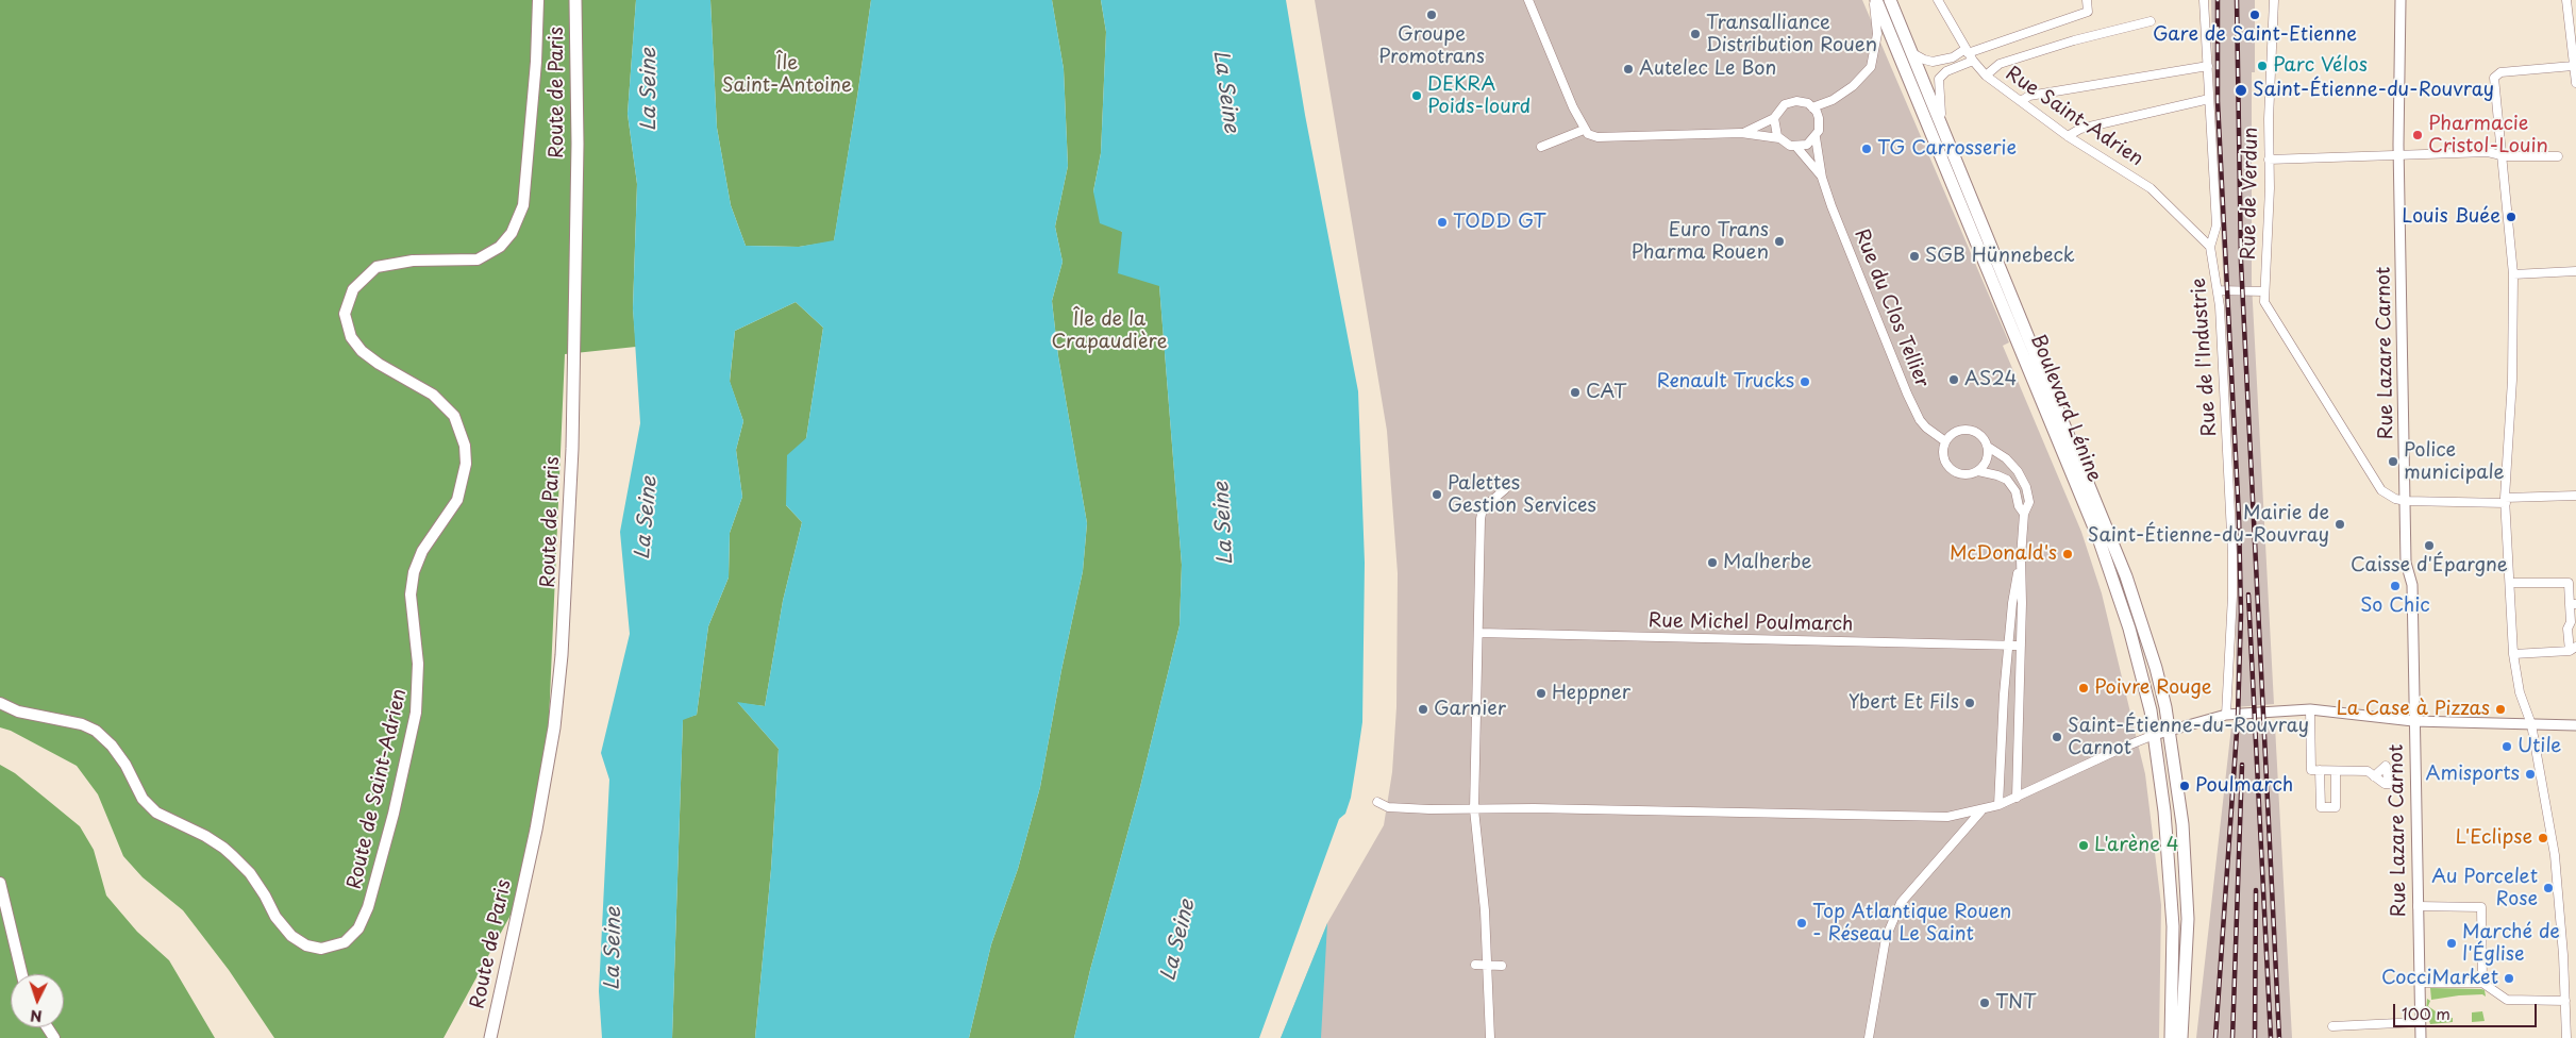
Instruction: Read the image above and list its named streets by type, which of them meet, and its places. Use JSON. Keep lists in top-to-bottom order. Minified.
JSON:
{"streets":{"main road":["Route de Paris","Boulevard Lénine","Route de Saint-Adrien"],"street":["Rue Saint-Adrien","Rue de Verdun","Rue du Clos Tellier","Rue Lazare Carnot","Rue de l'Industrie","Rue Michel Poulmarch"]},"crossings":[["Rue Saint-Adrien","Rue de l'Industrie"]],"water":["La Seine"],"parks":["Île Saint-Antoine","Île de la Crapaudière"],"places":["Groupe Promotrans","Gare de Saint-Etienne","Transalliance Distribution Rouen","Parc Vélos","Autelec Le Bon","Saint-Étienne-du-Rouvray","DEKRA Poids-lourd","Pharmacie Cristol-Louin","TG Carrosserie","Louis Buée","TODD GT","Euro Trans Pharma Rouen","SGB Hünnebeck","AS24","Renault Trucks","CAT","Police municipale","Palettes Gestion Services","Mairie de Saint-Étienne-du-Rouvray","Caisse d'Épargne","McDonald's","Malherbe","So Chic","Poivre Rouge","Heppner","Ybert Et Fils","Garnier","La Case à Pizzas","Saint-Étienne-du-Rouvray Carnot","Utile","Amisports","Poulmarch","L'Eclipse","L'arène 4","Au Porcelet Rose","Top Atlantique Rouen - Réseau Le Saint","Marché de l'Église","CocciMarket","TNT"],"scale_bar":"100 m","north":"bottom"}
